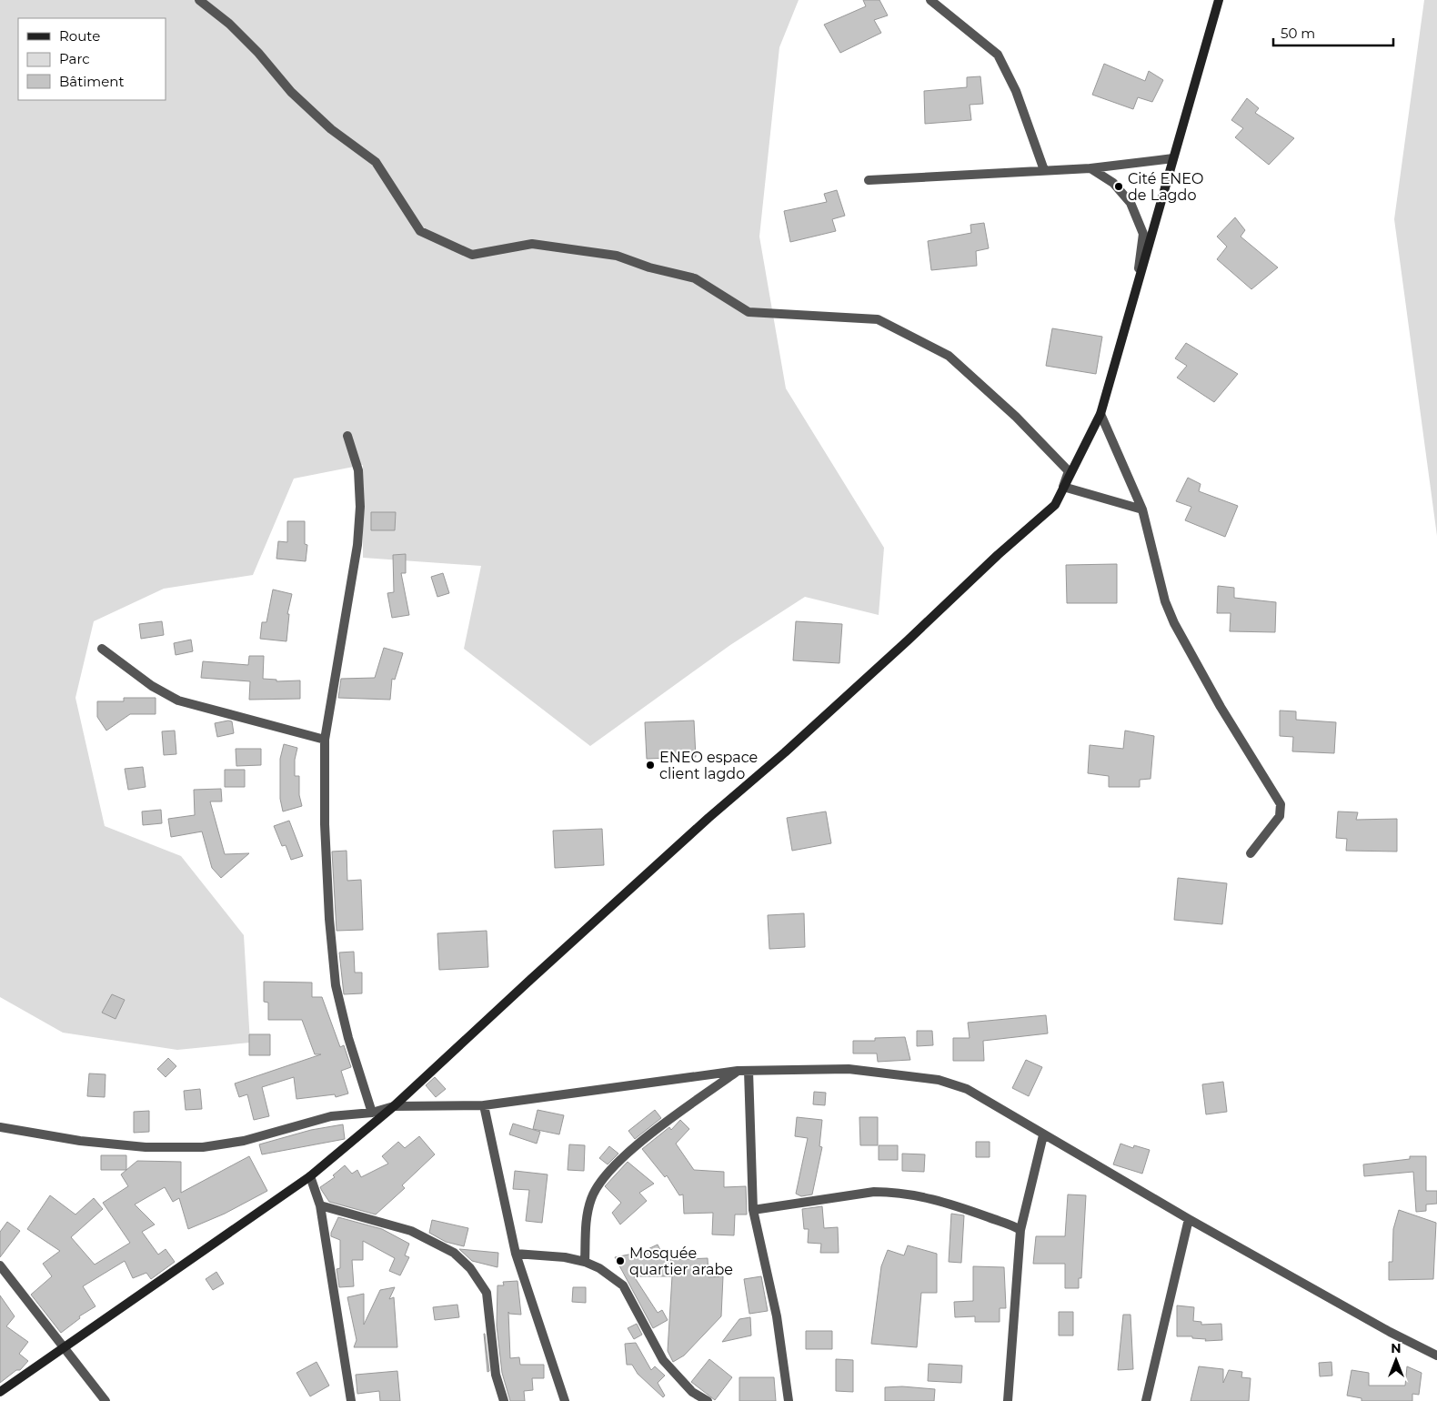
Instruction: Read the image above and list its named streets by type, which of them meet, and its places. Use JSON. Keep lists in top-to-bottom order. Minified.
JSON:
{"places":["Cité ENEO de Lagdo","ENEO espace client lagdo","Mosquée quartier arabe"],"legend":["Route","Parc","Bâtiment"],"scale_bar":"50 m","north":"top"}
